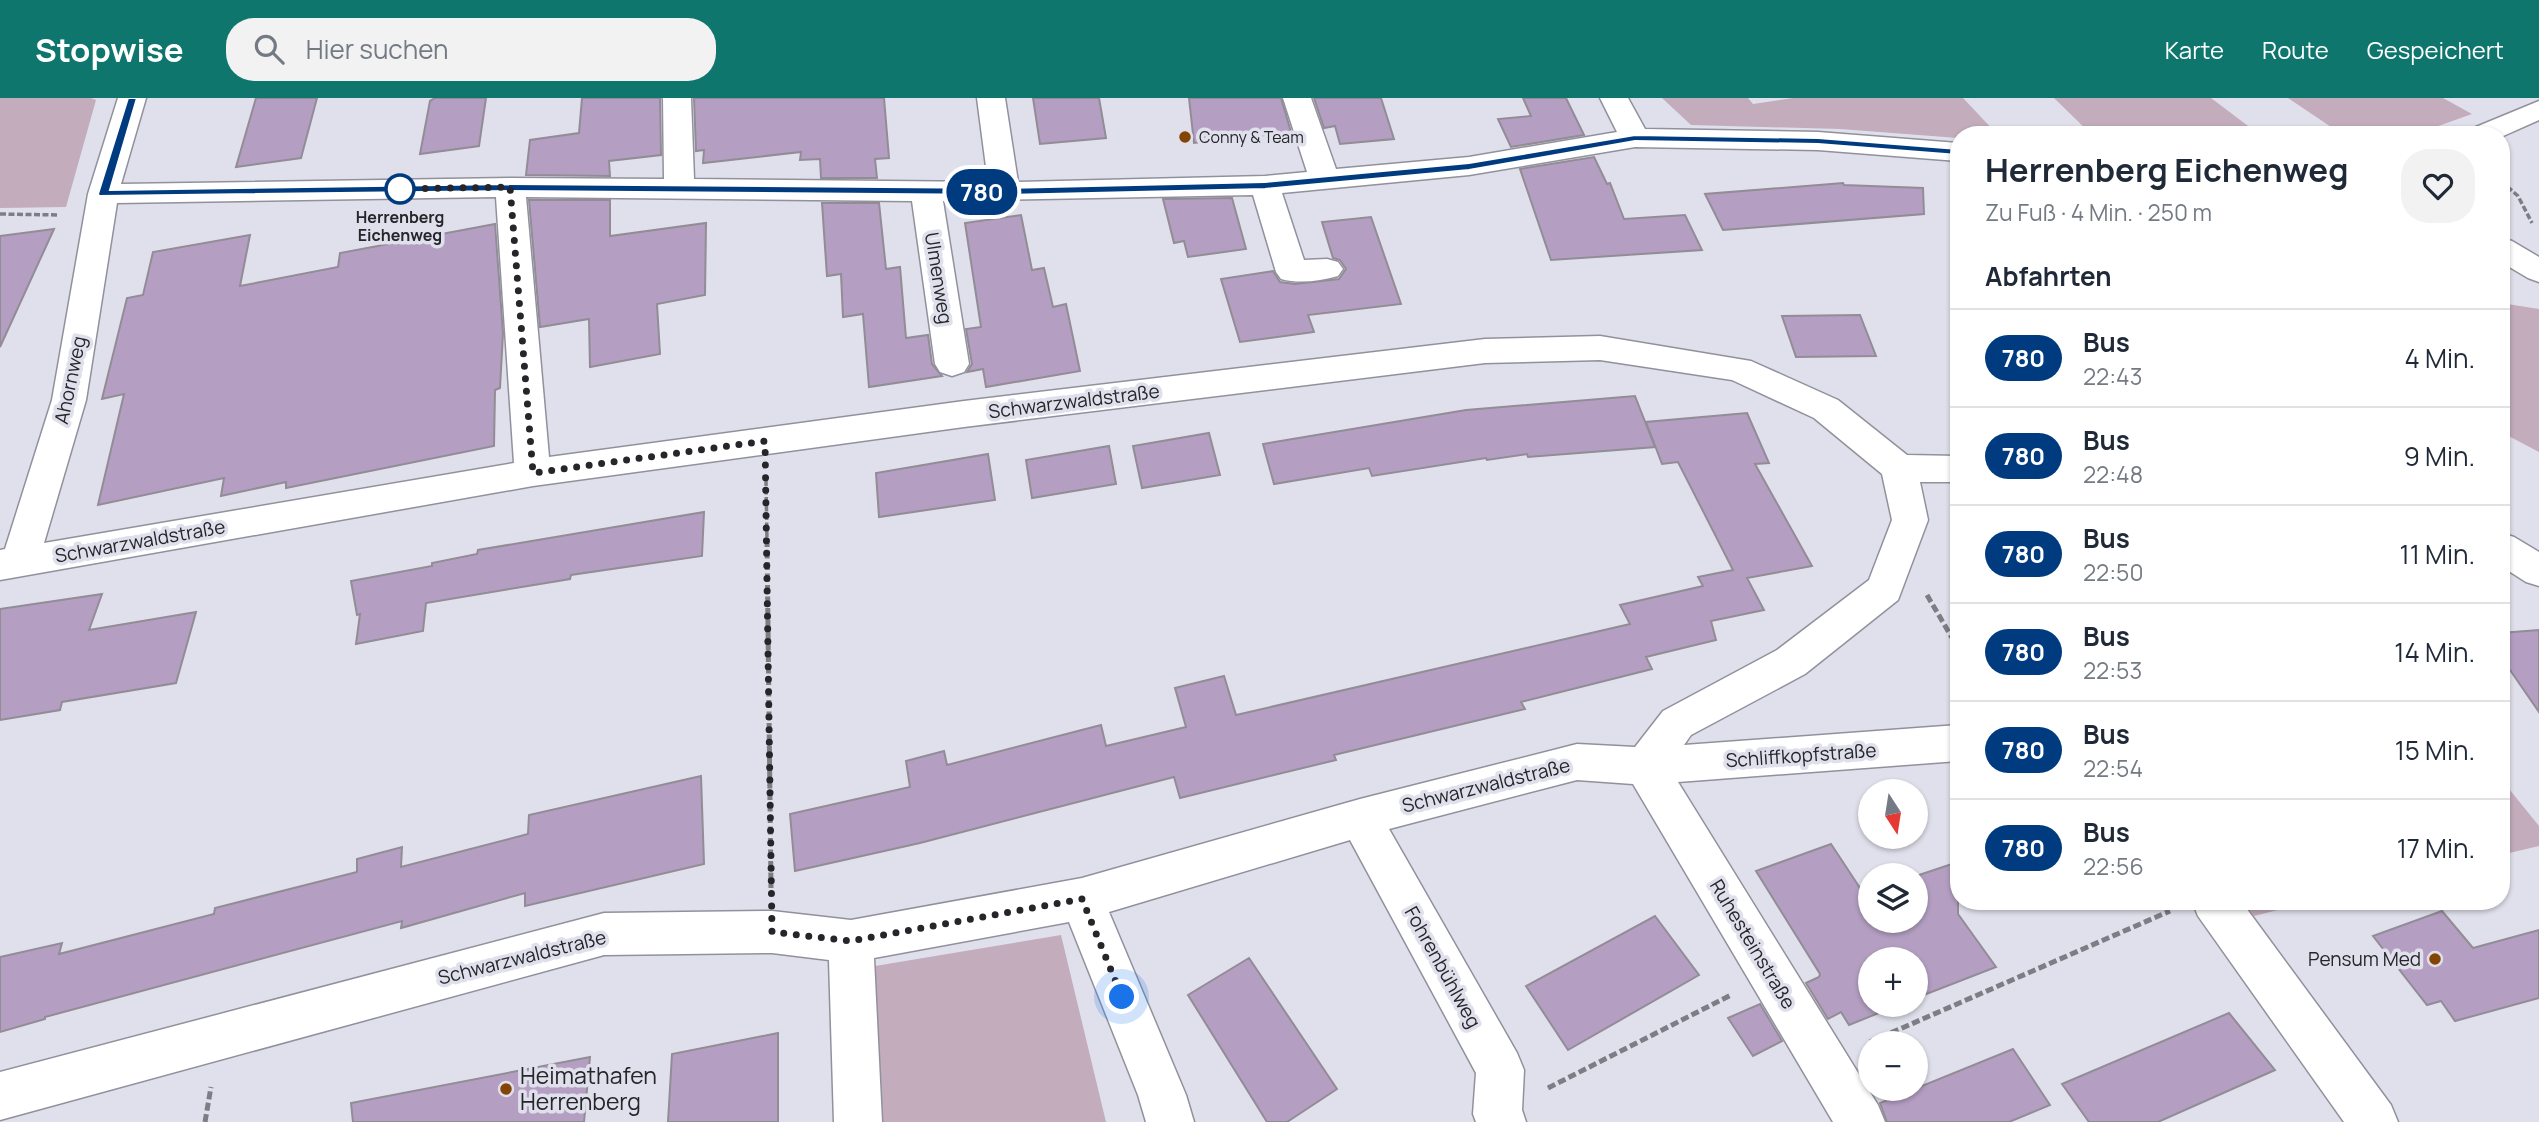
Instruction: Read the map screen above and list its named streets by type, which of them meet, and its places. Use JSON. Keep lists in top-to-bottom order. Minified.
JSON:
{"streets":{"street":["Ulmenweg","Ahornweg","Schwarzwaldstraße","Schliffkopfstraße","Ruhesteinstraße","Fohrenbühlweg"]},"crossings":[["Ahornweg","Schwarzwaldstraße"],["Schwarzwaldstraße","Schliffkopfstraße"],["Schwarzwaldstraße","Ruhesteinstraße"],["Schwarzwaldstraße","Fohrenbühlweg"],["Schliffkopfstraße","Ruhesteinstraße"]],"places":["Conny & Team","Herrenberg Eichenweg","Pensum Med","Heimathafen Herrenberg"],"lines":["bus line 780"],"north":"bottom","page":{"header":"Stopwise","search":"Hier suchen","nav":["Karte","Route","Gespeichert"],"on_map":"780","heading":[["Herrenberg Eichenweg","Zu Fuß · 4 Min. · 250 m"],"Abfahrten"],"list":[{"mark":"780","name":"Bus","note":"22:43","value":"4 Min."},{"mark":"780","name":"Bus","note":"22:48","value":"9 Min."},{"mark":"780","name":"Bus","note":"22:50","value":"11 Min."},{"mark":"780","name":"Bus","note":"22:53","value":"14 Min."},{"mark":"780","name":"Bus","note":"22:54","value":"15 Min."},{"mark":"780","name":"Bus","note":"22:56","value":"17 Min."}],"map_buttons":["+","−"]}}
